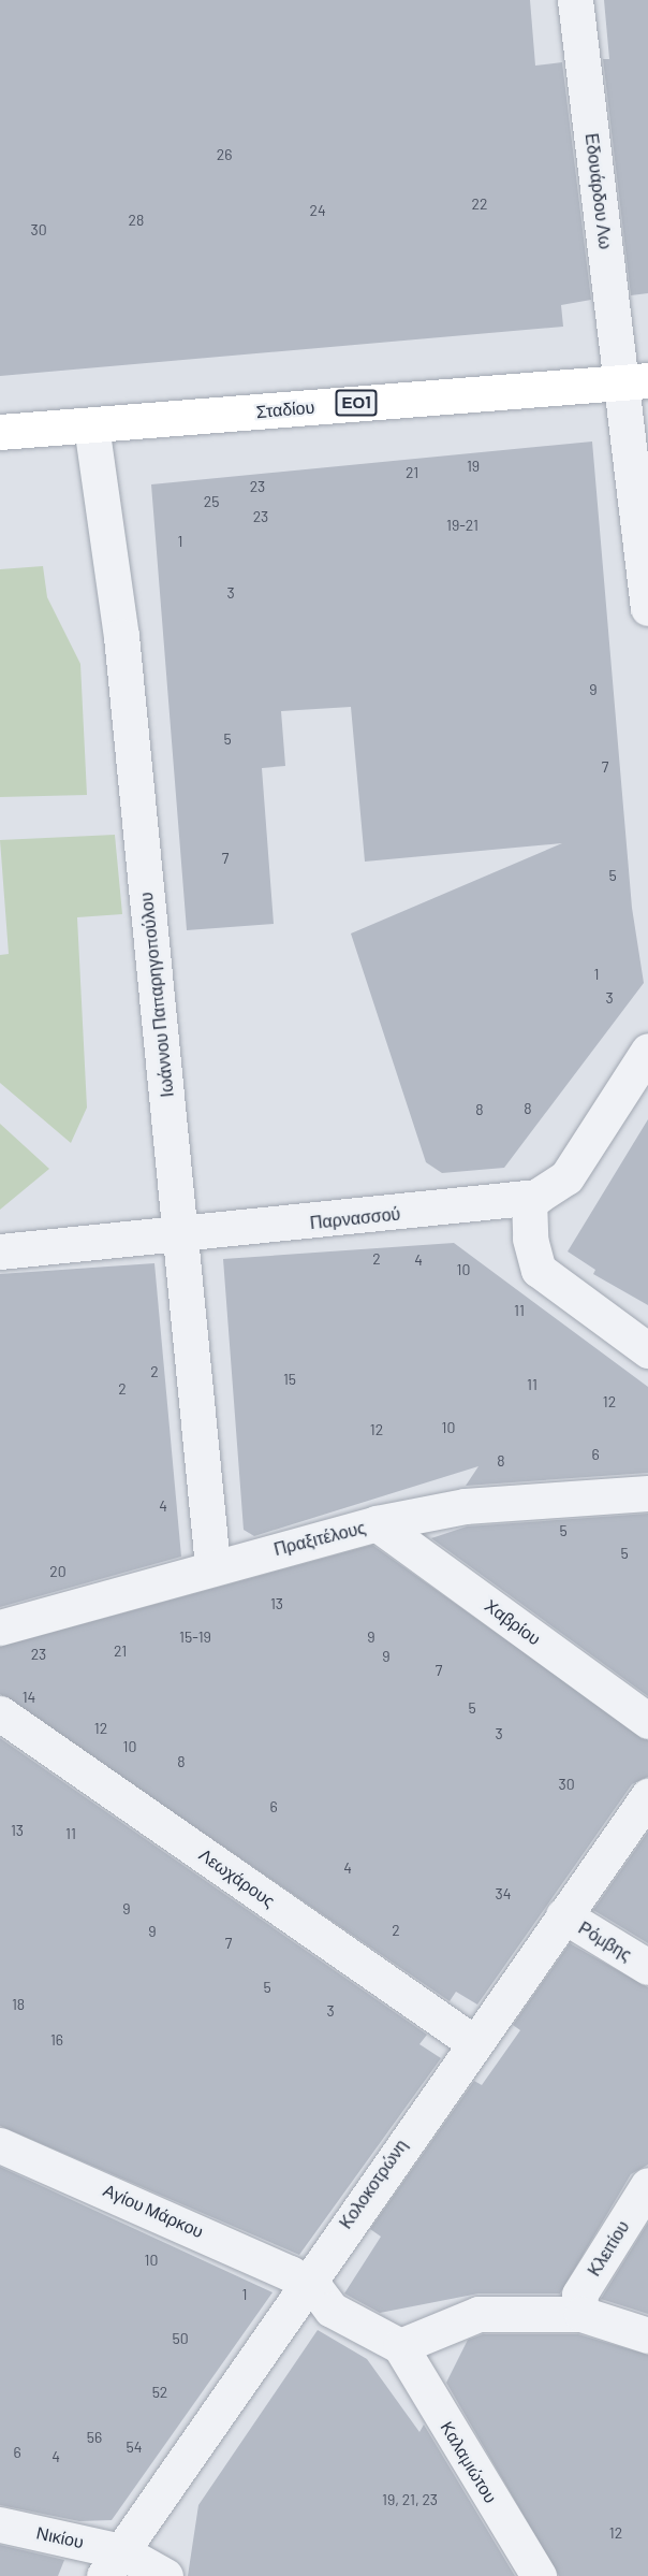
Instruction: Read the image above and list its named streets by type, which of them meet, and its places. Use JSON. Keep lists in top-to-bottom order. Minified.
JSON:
{"streets":{"main road":["ΕΟ1","Σταδίου"],"street":["Εδουάρδου Λω","Ιωάννου Παπαρηγοπούλου","Παρνασσού","Πραξιτέλους","Χαβρίου","Λεωχάρους","Ρόμβης","Κολοκοτρώνη","Αγίου Μάρκου","Κλειτίου","Καλαμιώτου","Νικίου"]},"crossings":[["Εδουάρδου Λω","Σταδίου"],["Σταδίου","Ιωάννου Παπαρηγοπούλου"],["Ιωάννου Παπαρηγοπούλου","Παρνασσού"],["Ιωάννου Παπαρηγοπούλου","Πραξιτέλους"],["Πραξιτέλους","Χαβρίου"],["Λεωχάρους","Κολοκοτρώνη"],["Ρόμβης","Κολοκοτρώνη"],["Κολοκοτρώνη","Αγίου Μάρκου"],["Κολοκοτρώνη","Νικίου"]],"house_numbers":["26","22","24","28","30","19","21","23","25","23","19-21","1","3","9","5","7","7","5","1","3","8","8","2","4","10","11","2","15","11","2","12","10","12","6","8","4","5","5","20","13","15-19","9","21","23","9","7","14","5","12","3","10","8","30","6","13","11","4","34","9","2","9","7","5","18","3","16","10","1","50","52","56","54","6","4","19, 21, 23","12"]}
